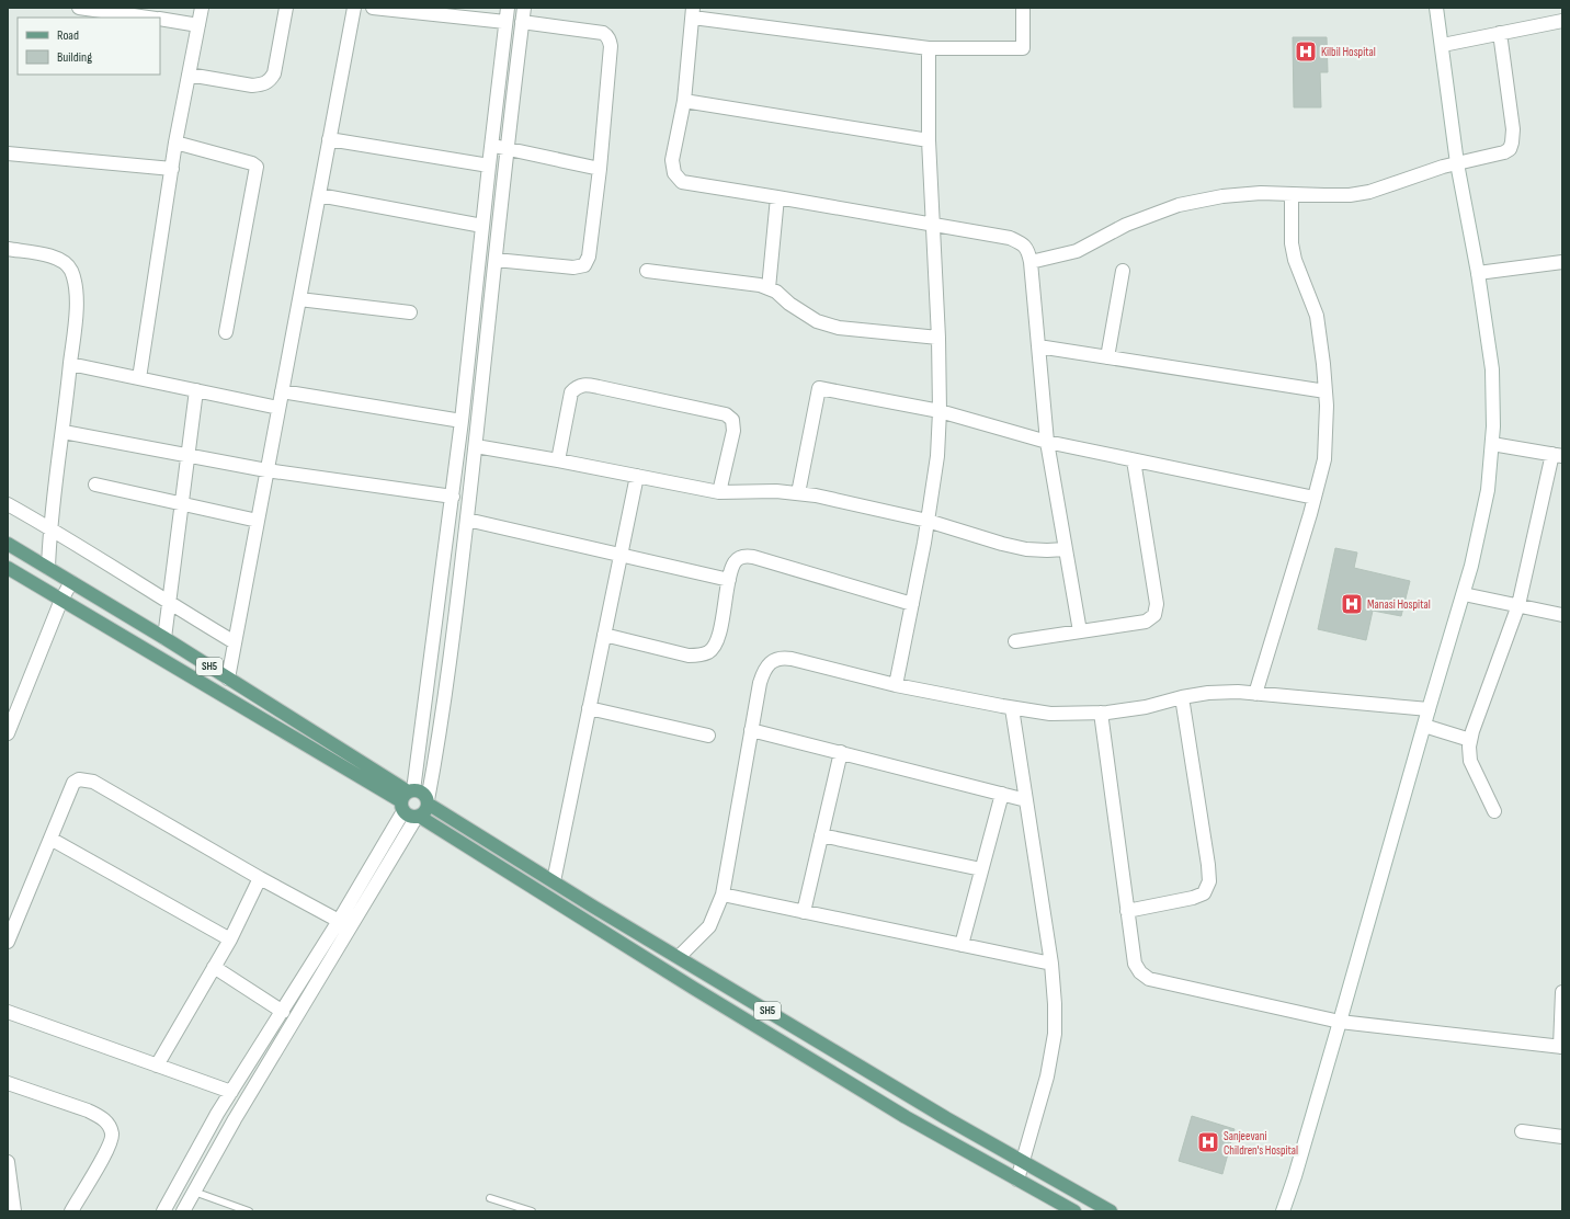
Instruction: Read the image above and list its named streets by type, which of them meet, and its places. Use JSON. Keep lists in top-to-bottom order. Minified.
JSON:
{"streets":{"main road":["SH5"]},"places":{"hospital":["Kilbil Hospital","Manasi Hospital","Sanjeevani Children's Hospital"]},"legend":["Road","Building"]}
